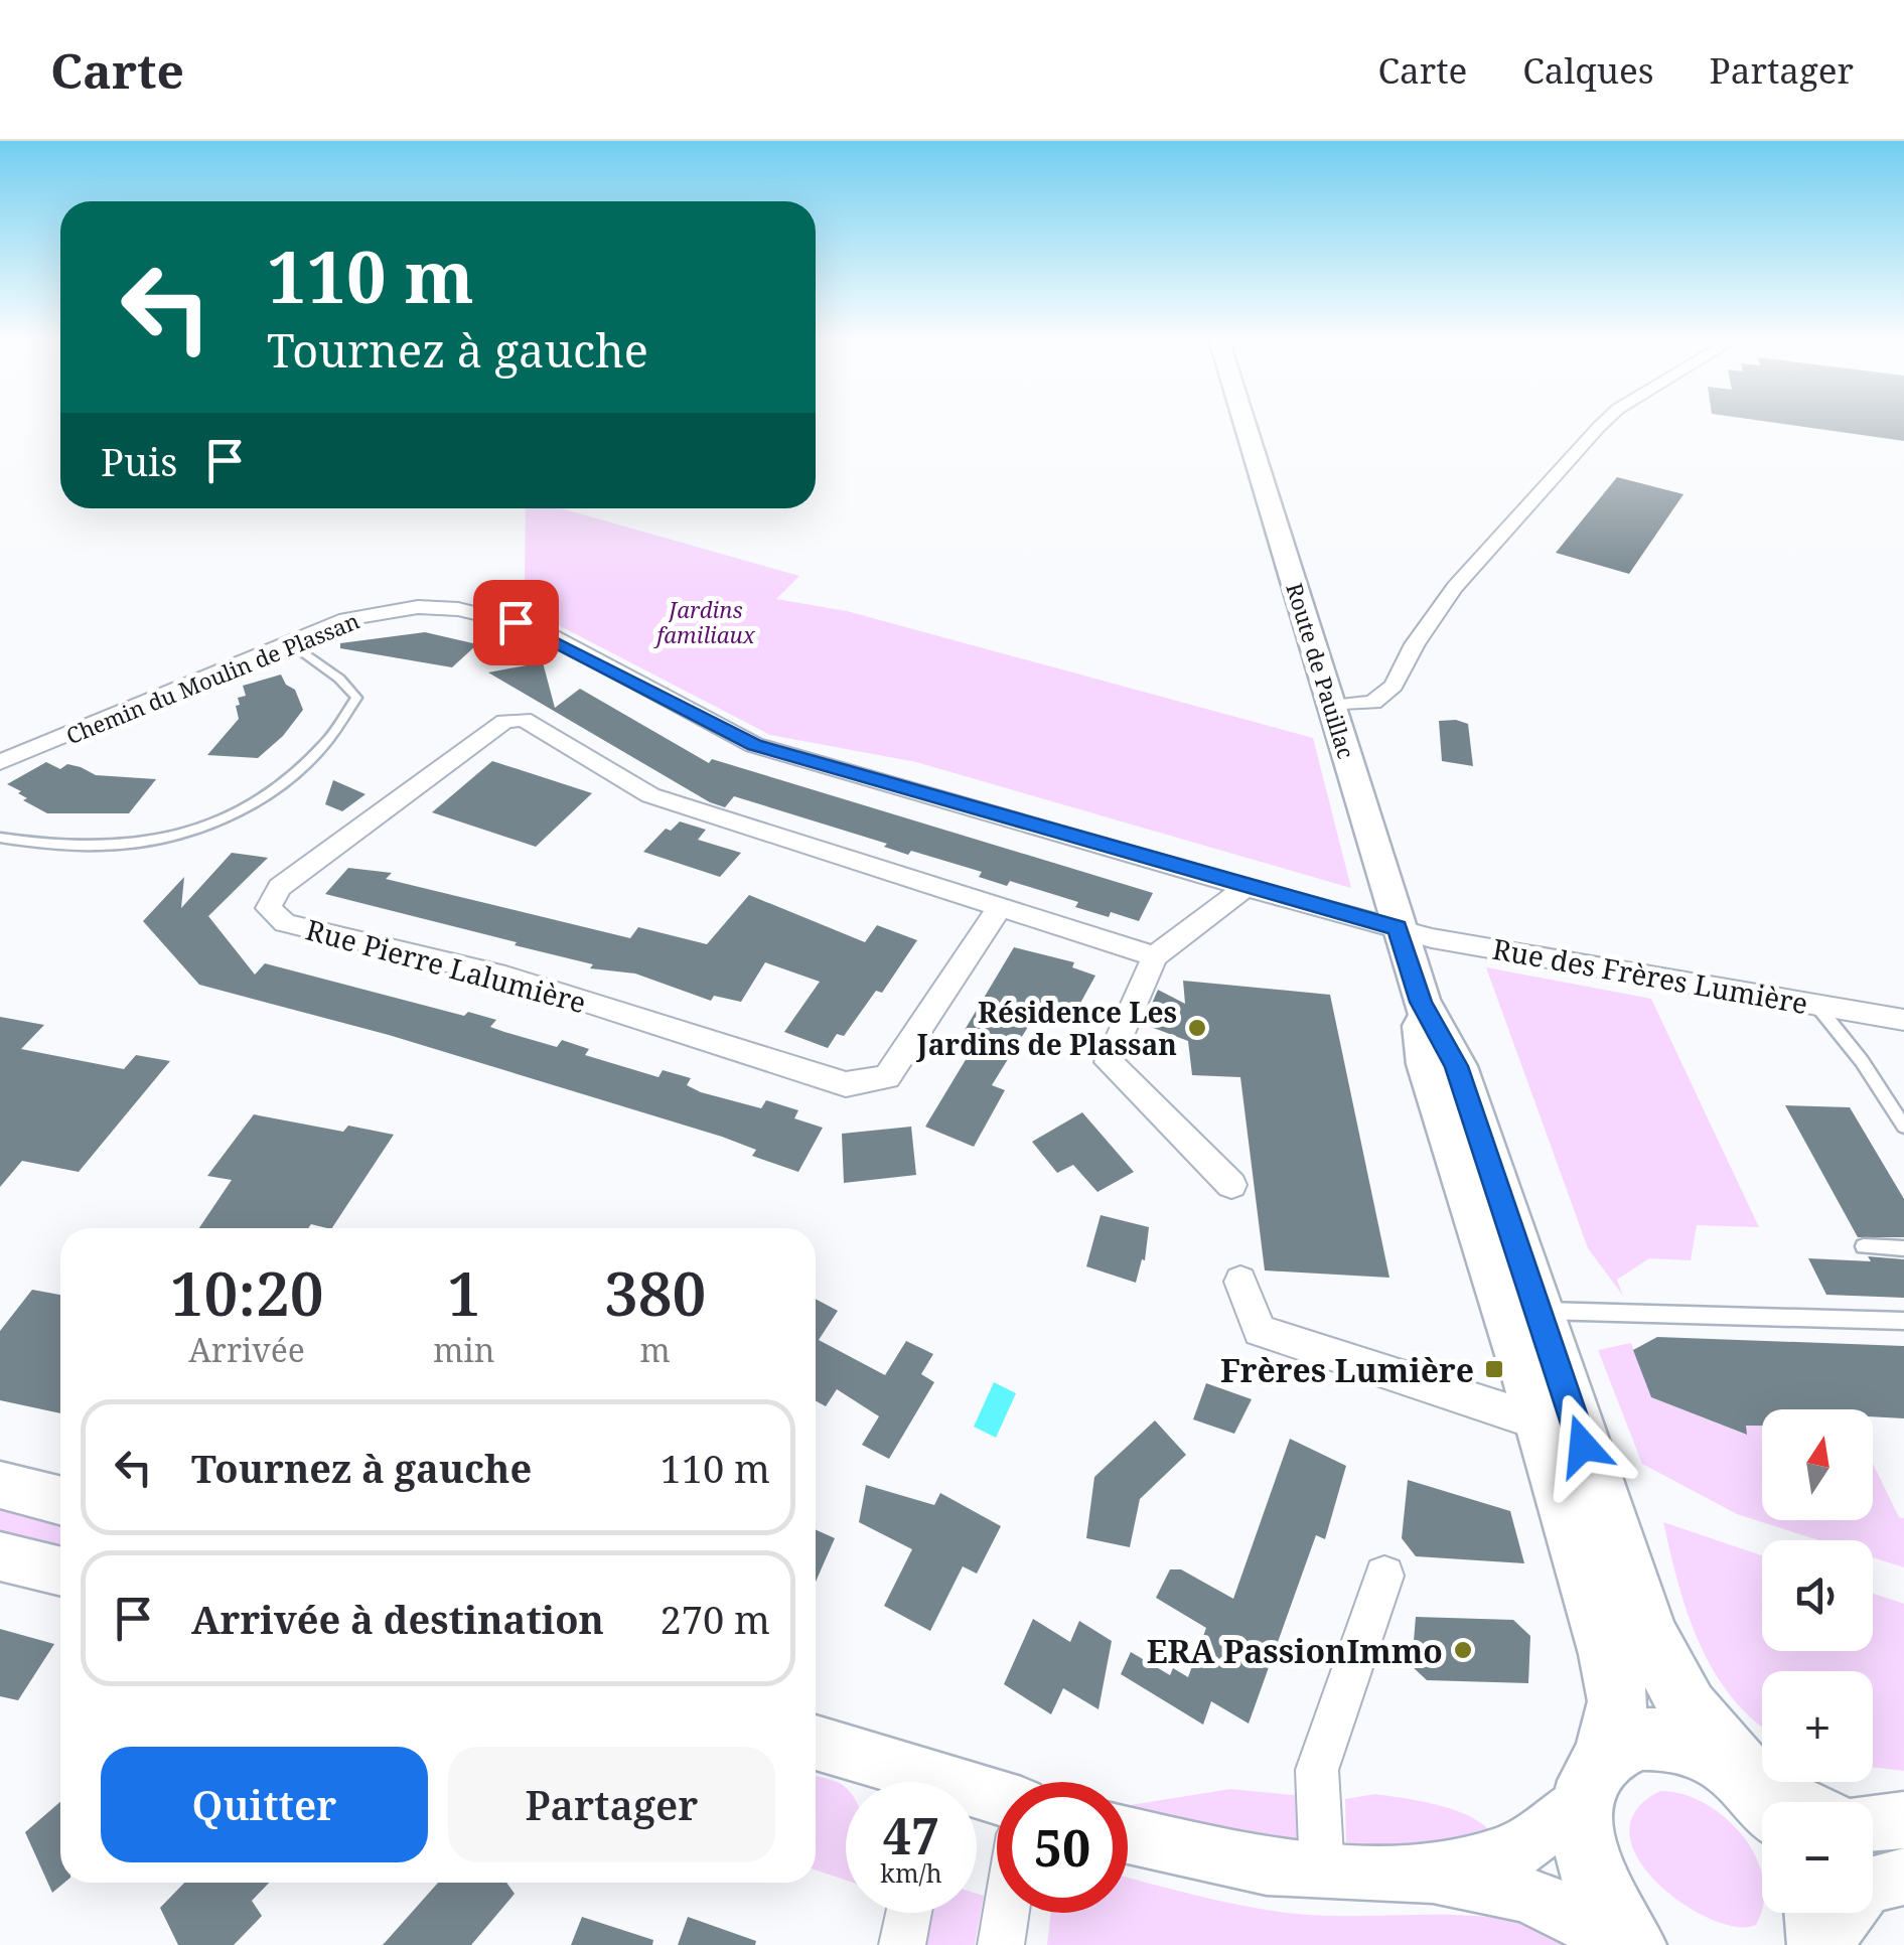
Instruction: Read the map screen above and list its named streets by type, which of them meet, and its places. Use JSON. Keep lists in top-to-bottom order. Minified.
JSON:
{"streets":{"main road":["Route de Pauillac"],"street":["Chemin du Moulin de Plassan","Rue Pierre Lalumière","Rue des Frères Lumière"]},"crossings":[["Route de Pauillac","Chemin du Moulin de Plassan"],["Route de Pauillac","Rue des Frères Lumière"],["Chemin du Moulin de Plassan","Rue des Frères Lumière"]],"parks":["Jardins familiaux"],"places":{"other":["Résidence Les Jardins de Plassan","ERA PassionImmo"],"transit":["Frères Lumière"]},"north":"top","page":{"header":"Carte","nav":["Carte","Calques","Partager"],"turn":["110 m","Tournez à gauche"],"then":"Puis","eta":["10:20","Arrivée","1","min","380","m"],"list":[{"name":"Tournez à gauche","value":"110 m"},{"name":"Arrivée à destination","value":"270 m"}],"map_buttons":["+","−"],"buttons":["Quitter","Partager"],"speed":"47 km/h","limit":"50"}}
